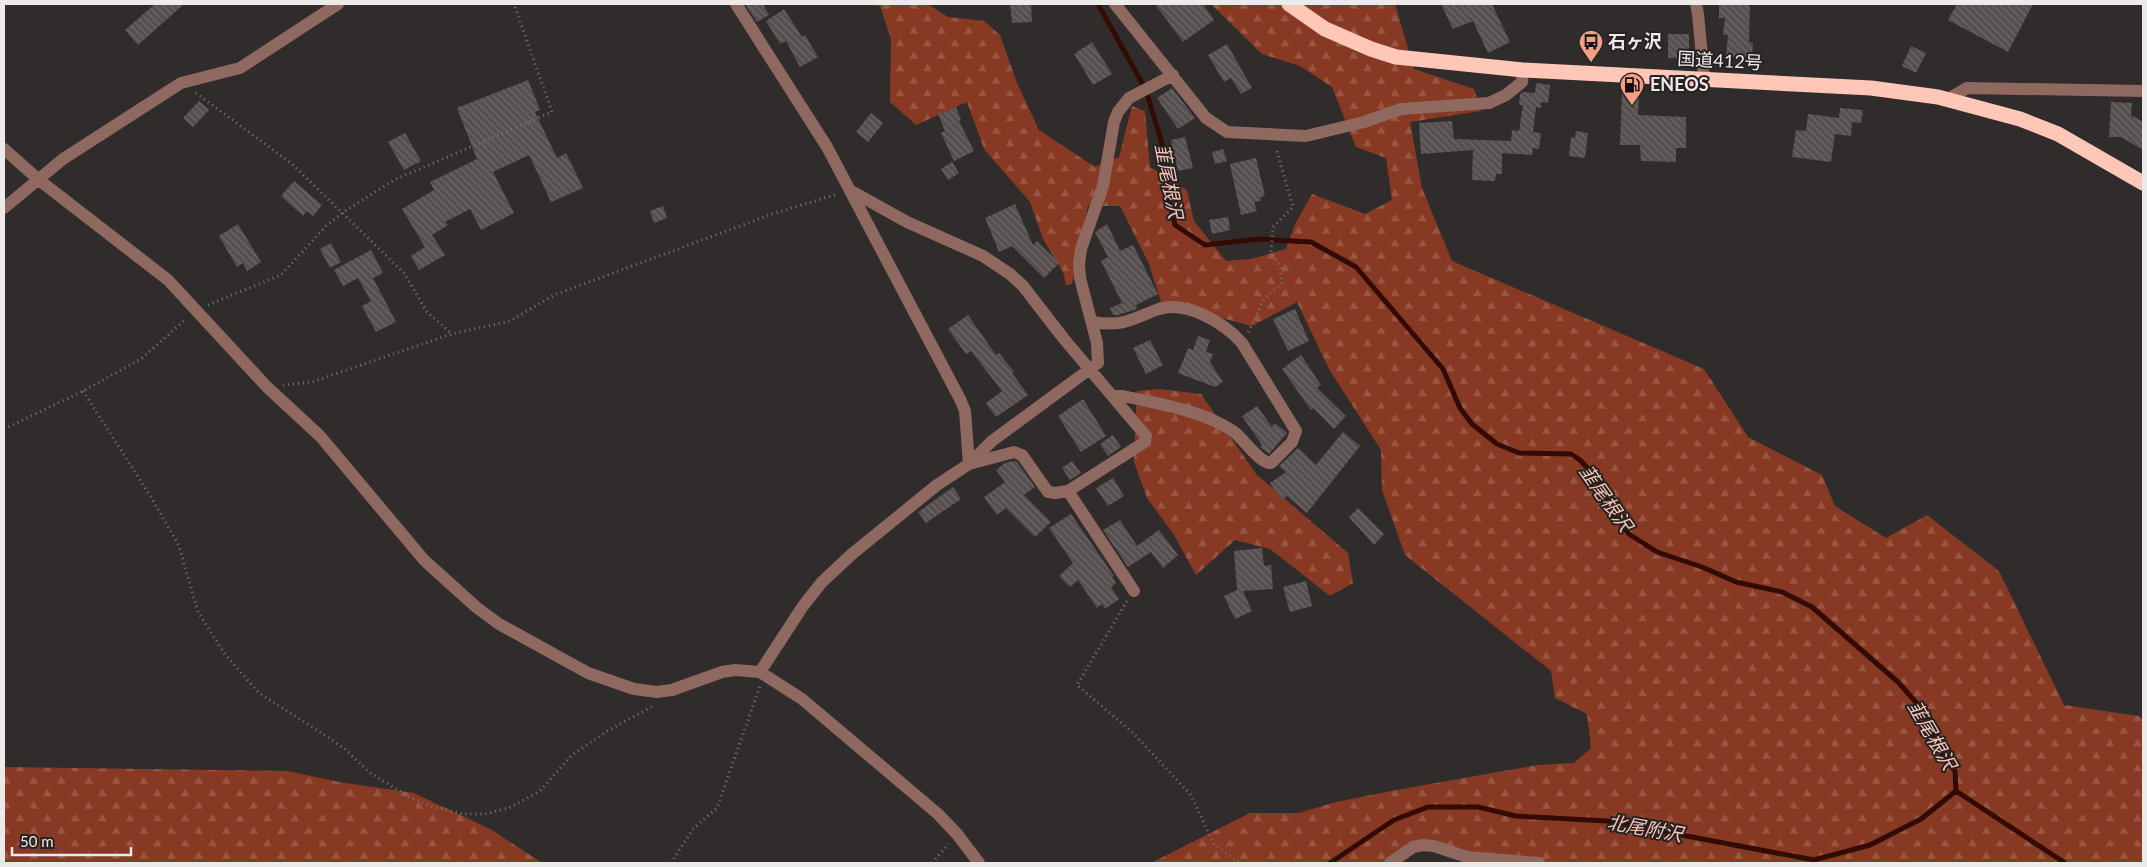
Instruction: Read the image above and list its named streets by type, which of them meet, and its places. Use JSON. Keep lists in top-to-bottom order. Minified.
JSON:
{"streets":{"highway":["国道412号"]},"water":["韮尾根沢","北尾附沢"],"places":{"bus stop":["石ヶ沢"],"fuel station":["ENEOS"]},"scale_bar":"50 m"}
